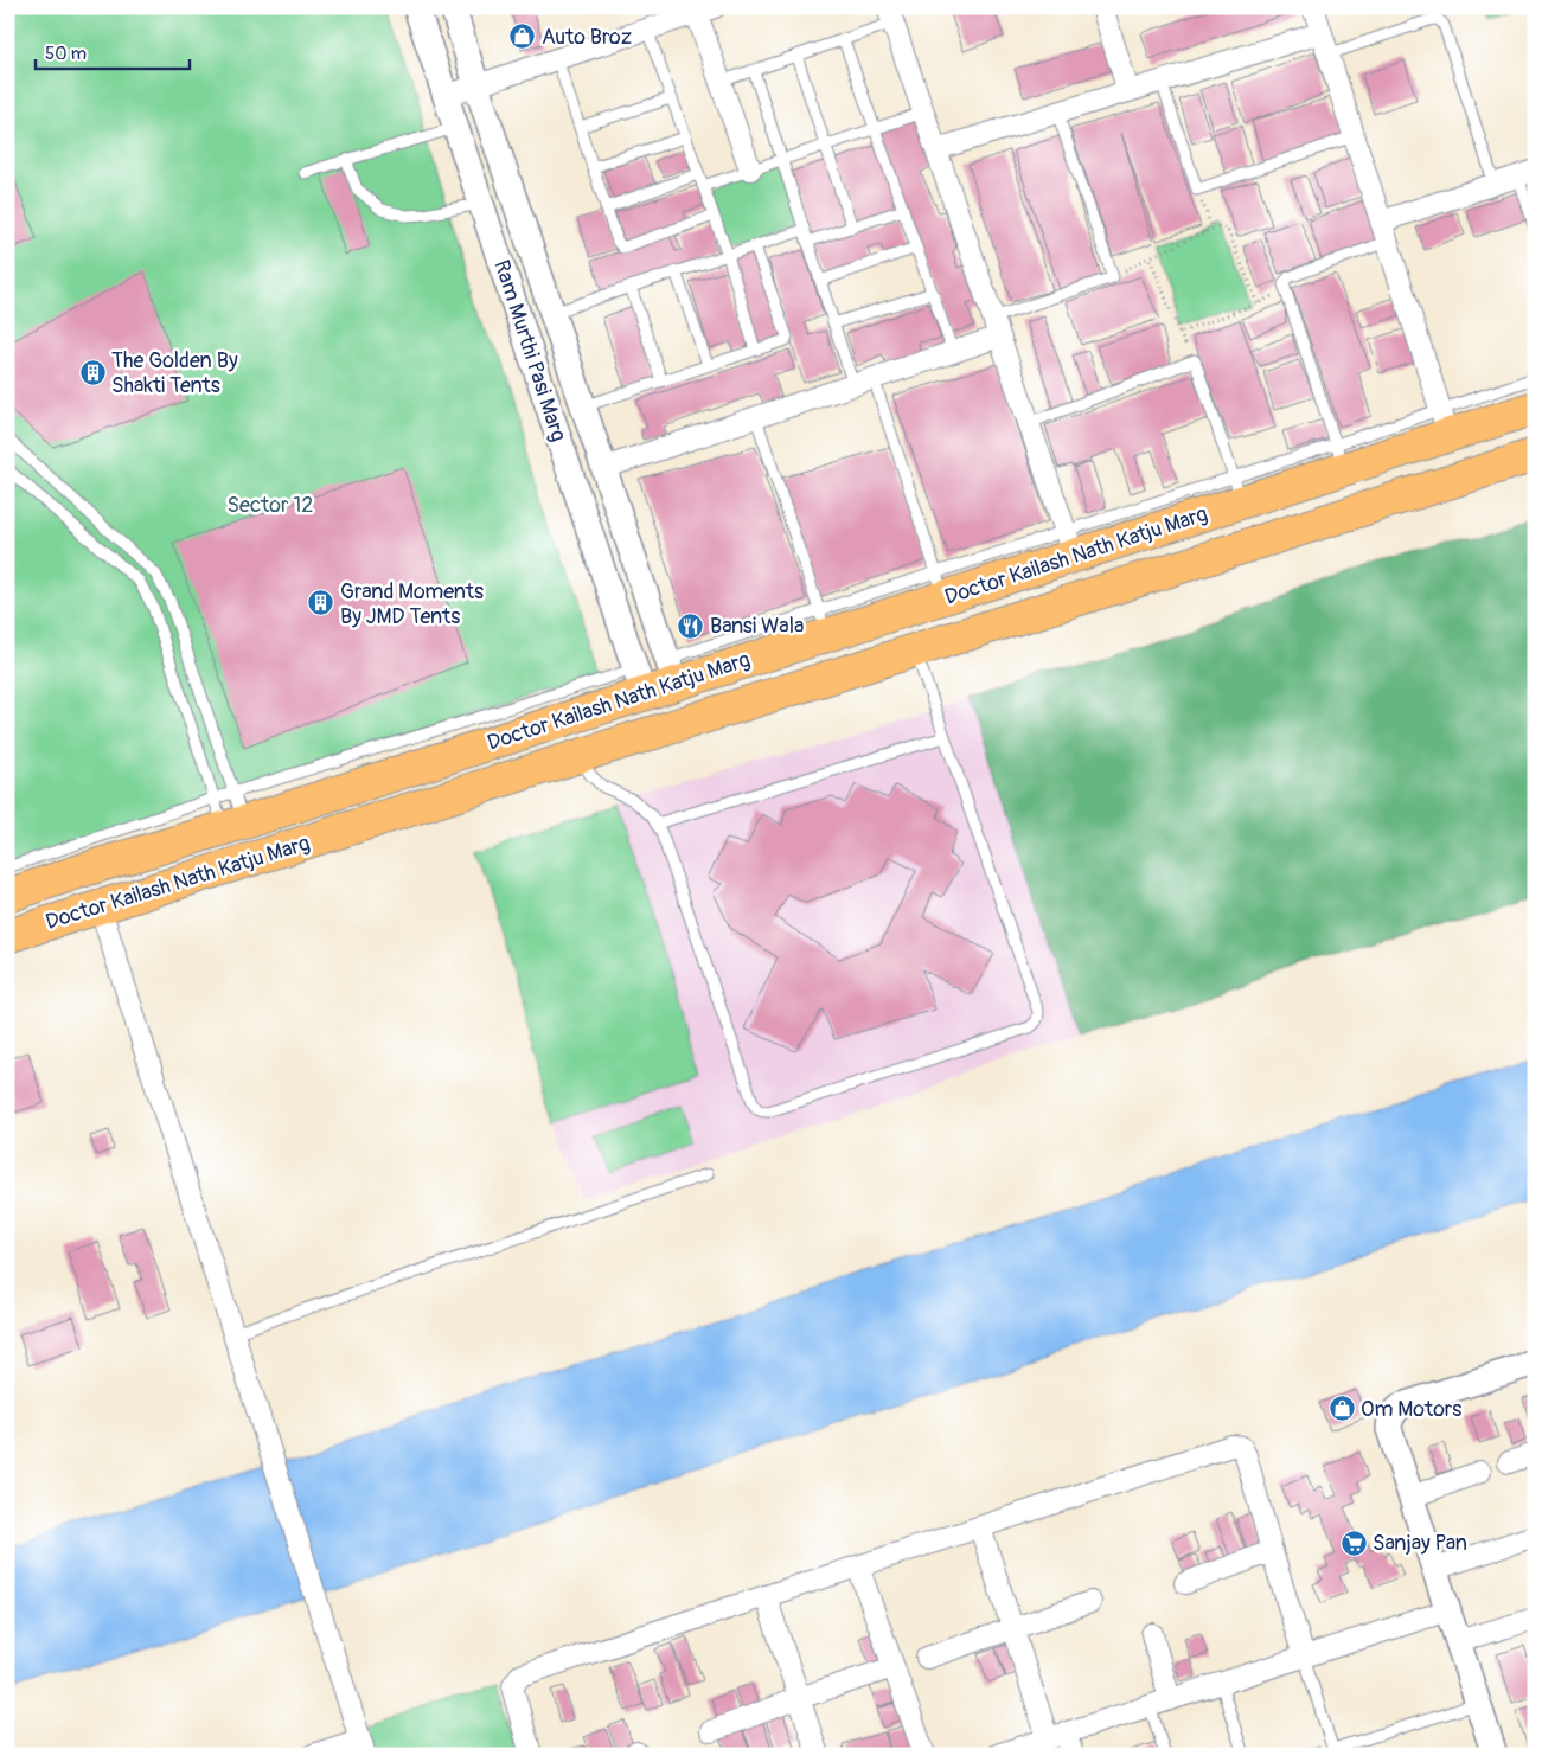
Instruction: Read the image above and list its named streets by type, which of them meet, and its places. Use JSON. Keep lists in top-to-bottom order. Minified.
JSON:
{"streets":{"main road":["Doctor Kailash Nath Katju Marg"],"street":["Ram Murthi Pasi Marg"]},"crossings":[["Ram Murthi Pasi Marg","Doctor Kailash Nath Katju Marg"]],"parks":["Sector 12"],"places":{"shop":["Auto Broz","Om Motors"],"building":["The Golden By Shakti Tents","Grand Moments By JMD Tents"],"restaurant":["Bansi Wala"],"supermarket":["Sanjay Pan"]},"scale_bar":"50 m"}
